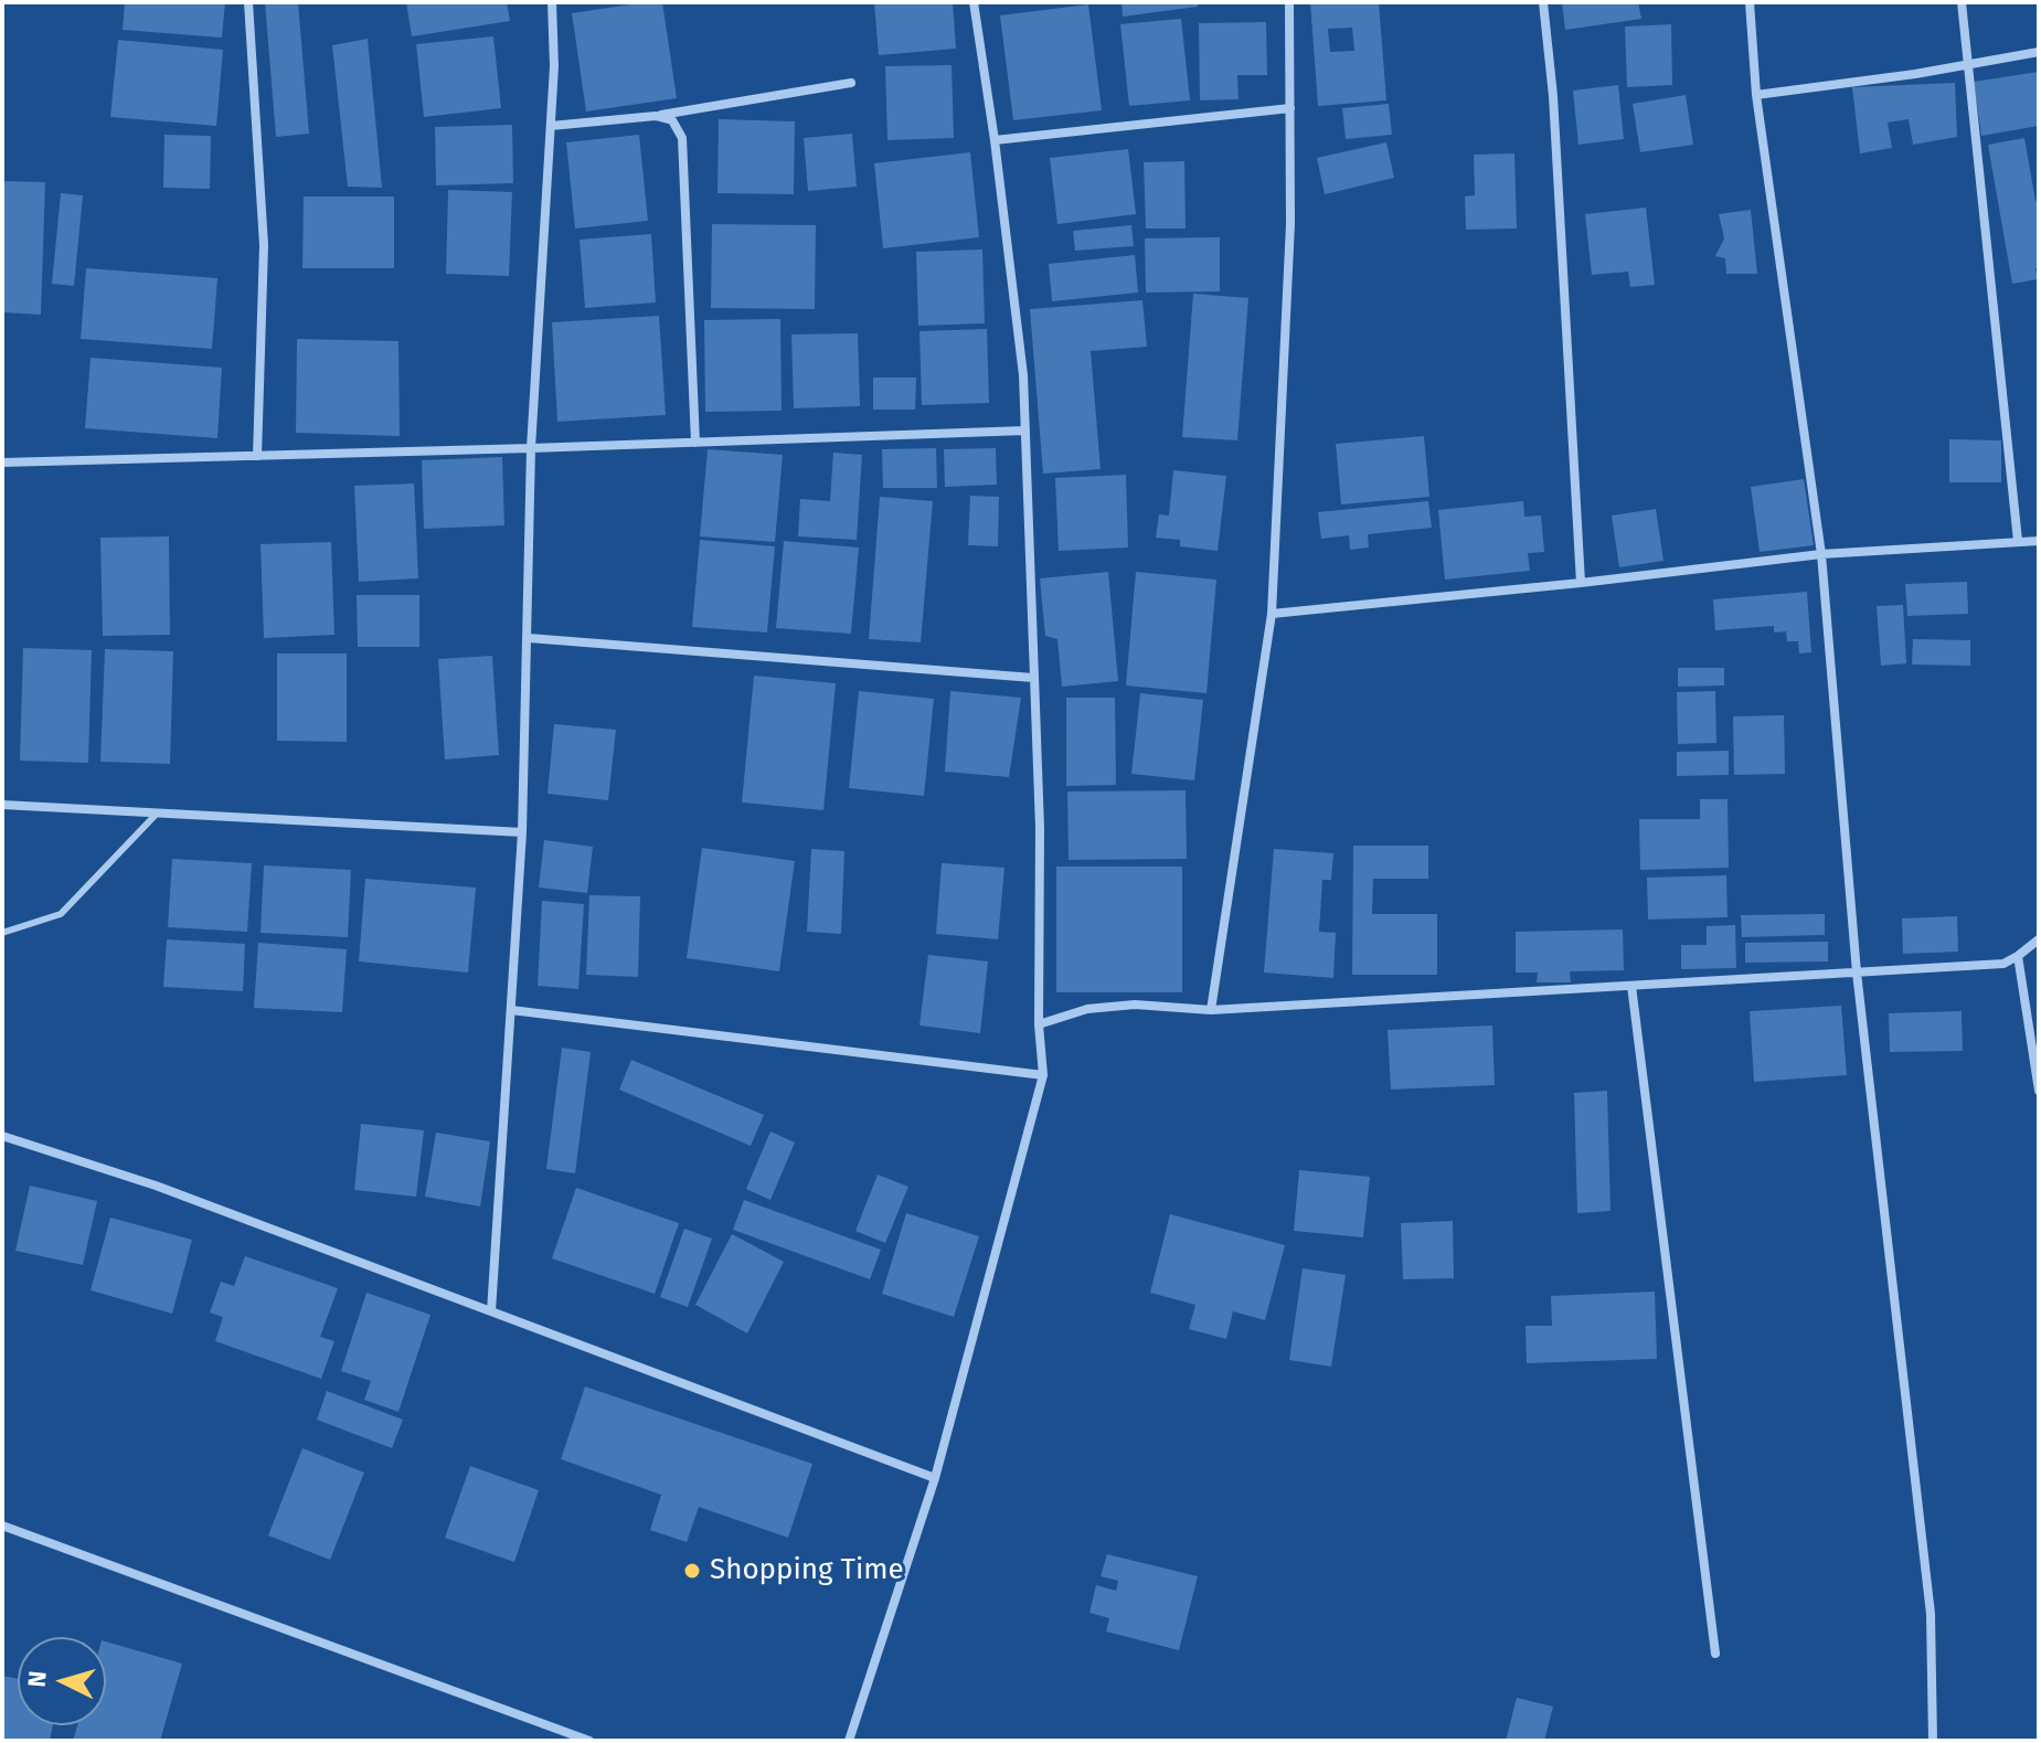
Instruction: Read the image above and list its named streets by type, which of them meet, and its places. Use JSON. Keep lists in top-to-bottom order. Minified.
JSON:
{"places":["Shopping Time"],"north":"left"}
